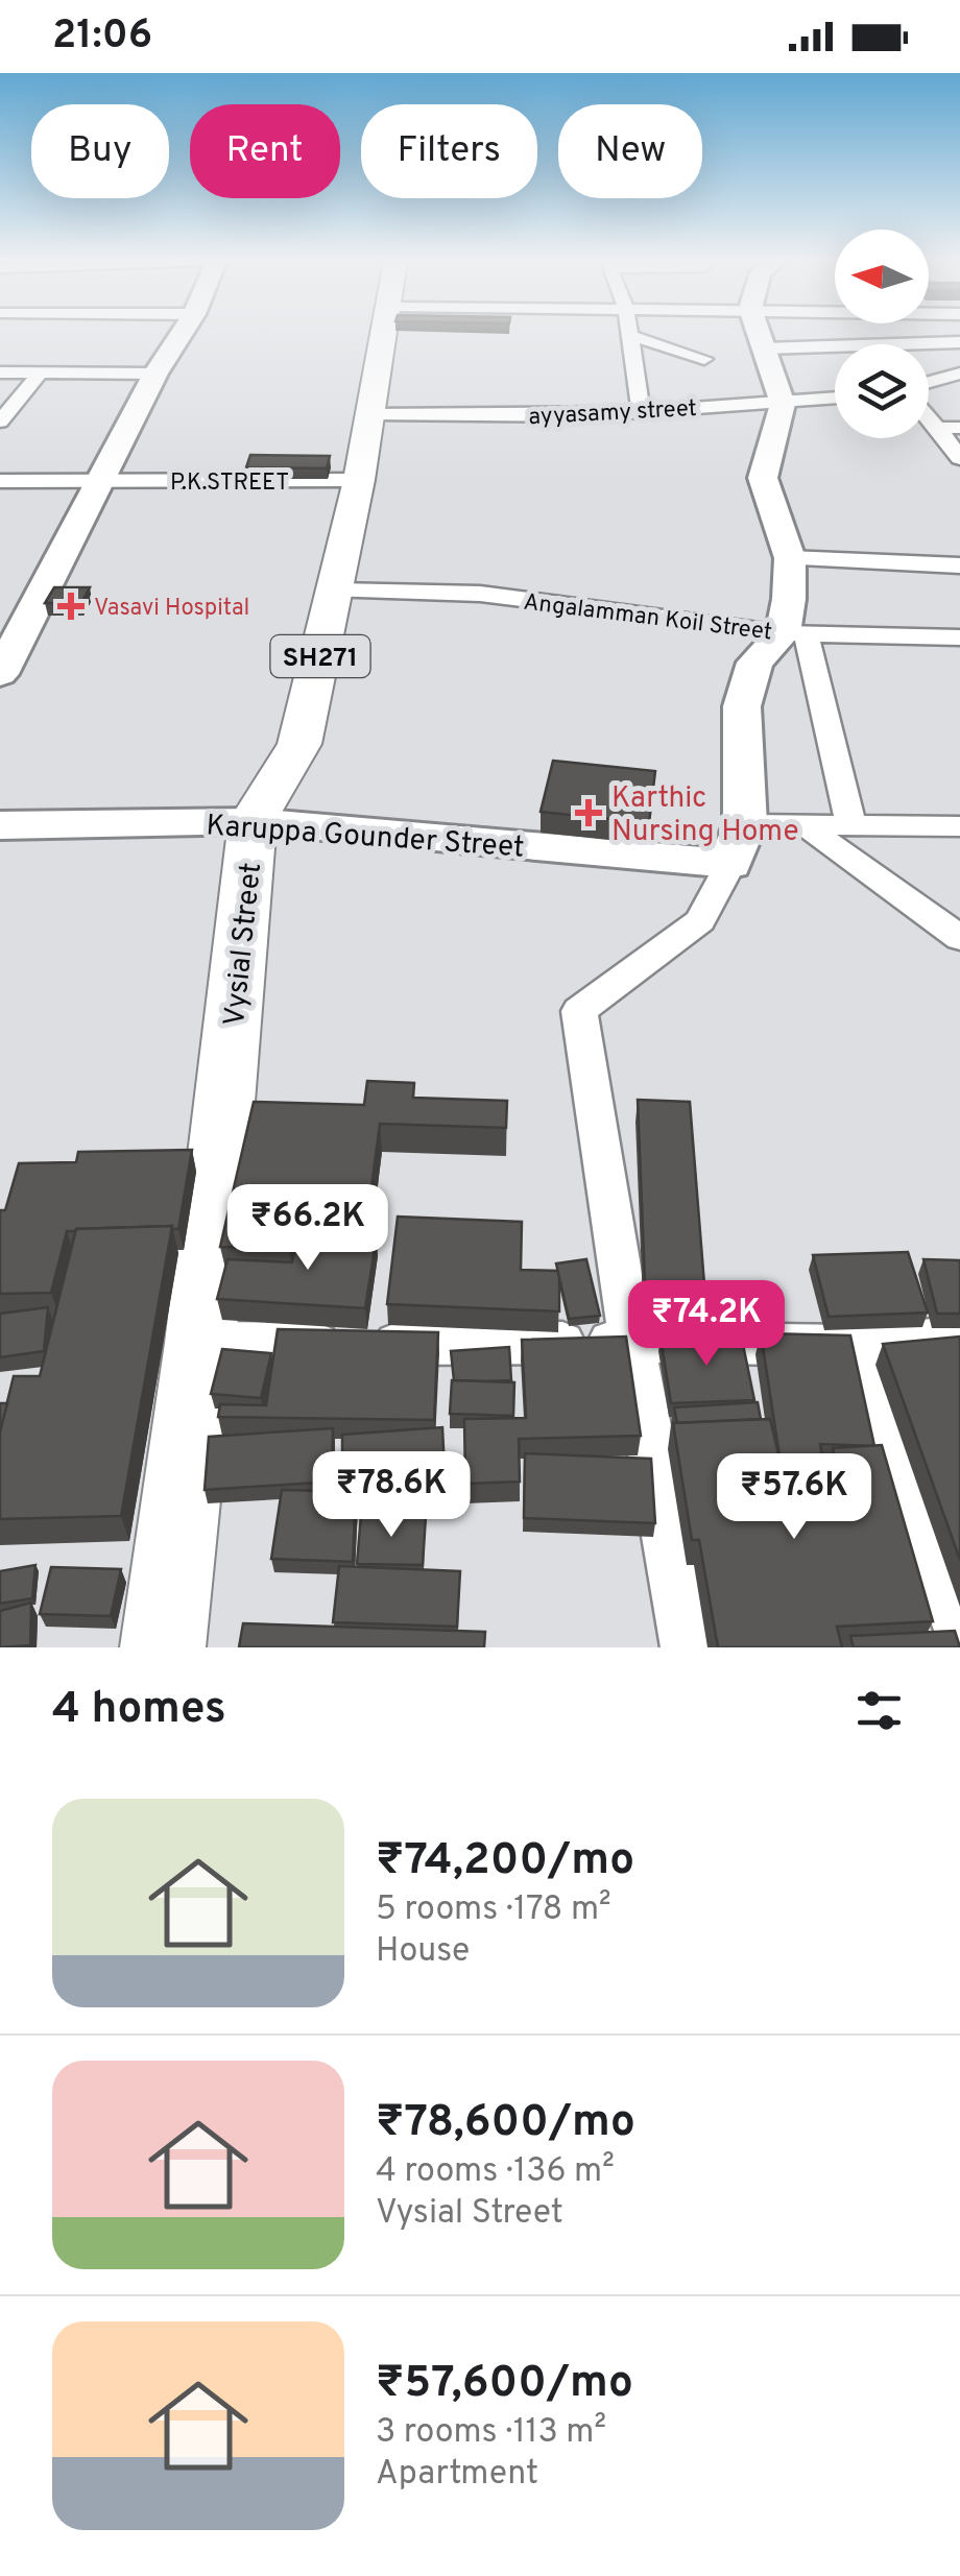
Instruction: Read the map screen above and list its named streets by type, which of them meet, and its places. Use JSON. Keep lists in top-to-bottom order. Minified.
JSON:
{"streets":{"main road":["SH271","Vysial Street"],"street":["ayyasamy street","P.K.STREET","Angalamman Koil Street","Karuppa Gounder Street"]},"crossings":[["ayyasamy street","Vysial Street"],["P.K.STREET","Vysial Street"],["Angalamman Koil Street","Vysial Street"],["Karuppa Gounder Street","Vysial Street"]],"places":{"health":["Vasavi Hospital","Karthic Nursing Home"]},"north":"left","page":{"status":"21:06","chip":["Buy","Rent","Filters","New"],"price":["₹66.2K","₹74.2K","₹78.6K","₹57.6K"],"heading":"4 homes","list":[{"name":"₹74,200/mo","note":"5 rooms · 178 m² · House"},{"name":"₹78,600/mo","note":"4 rooms · 136 m² · Vysial Street"},{"name":"₹57,600/mo","note":"3 rooms · 113 m² · Apartment"}]}}
